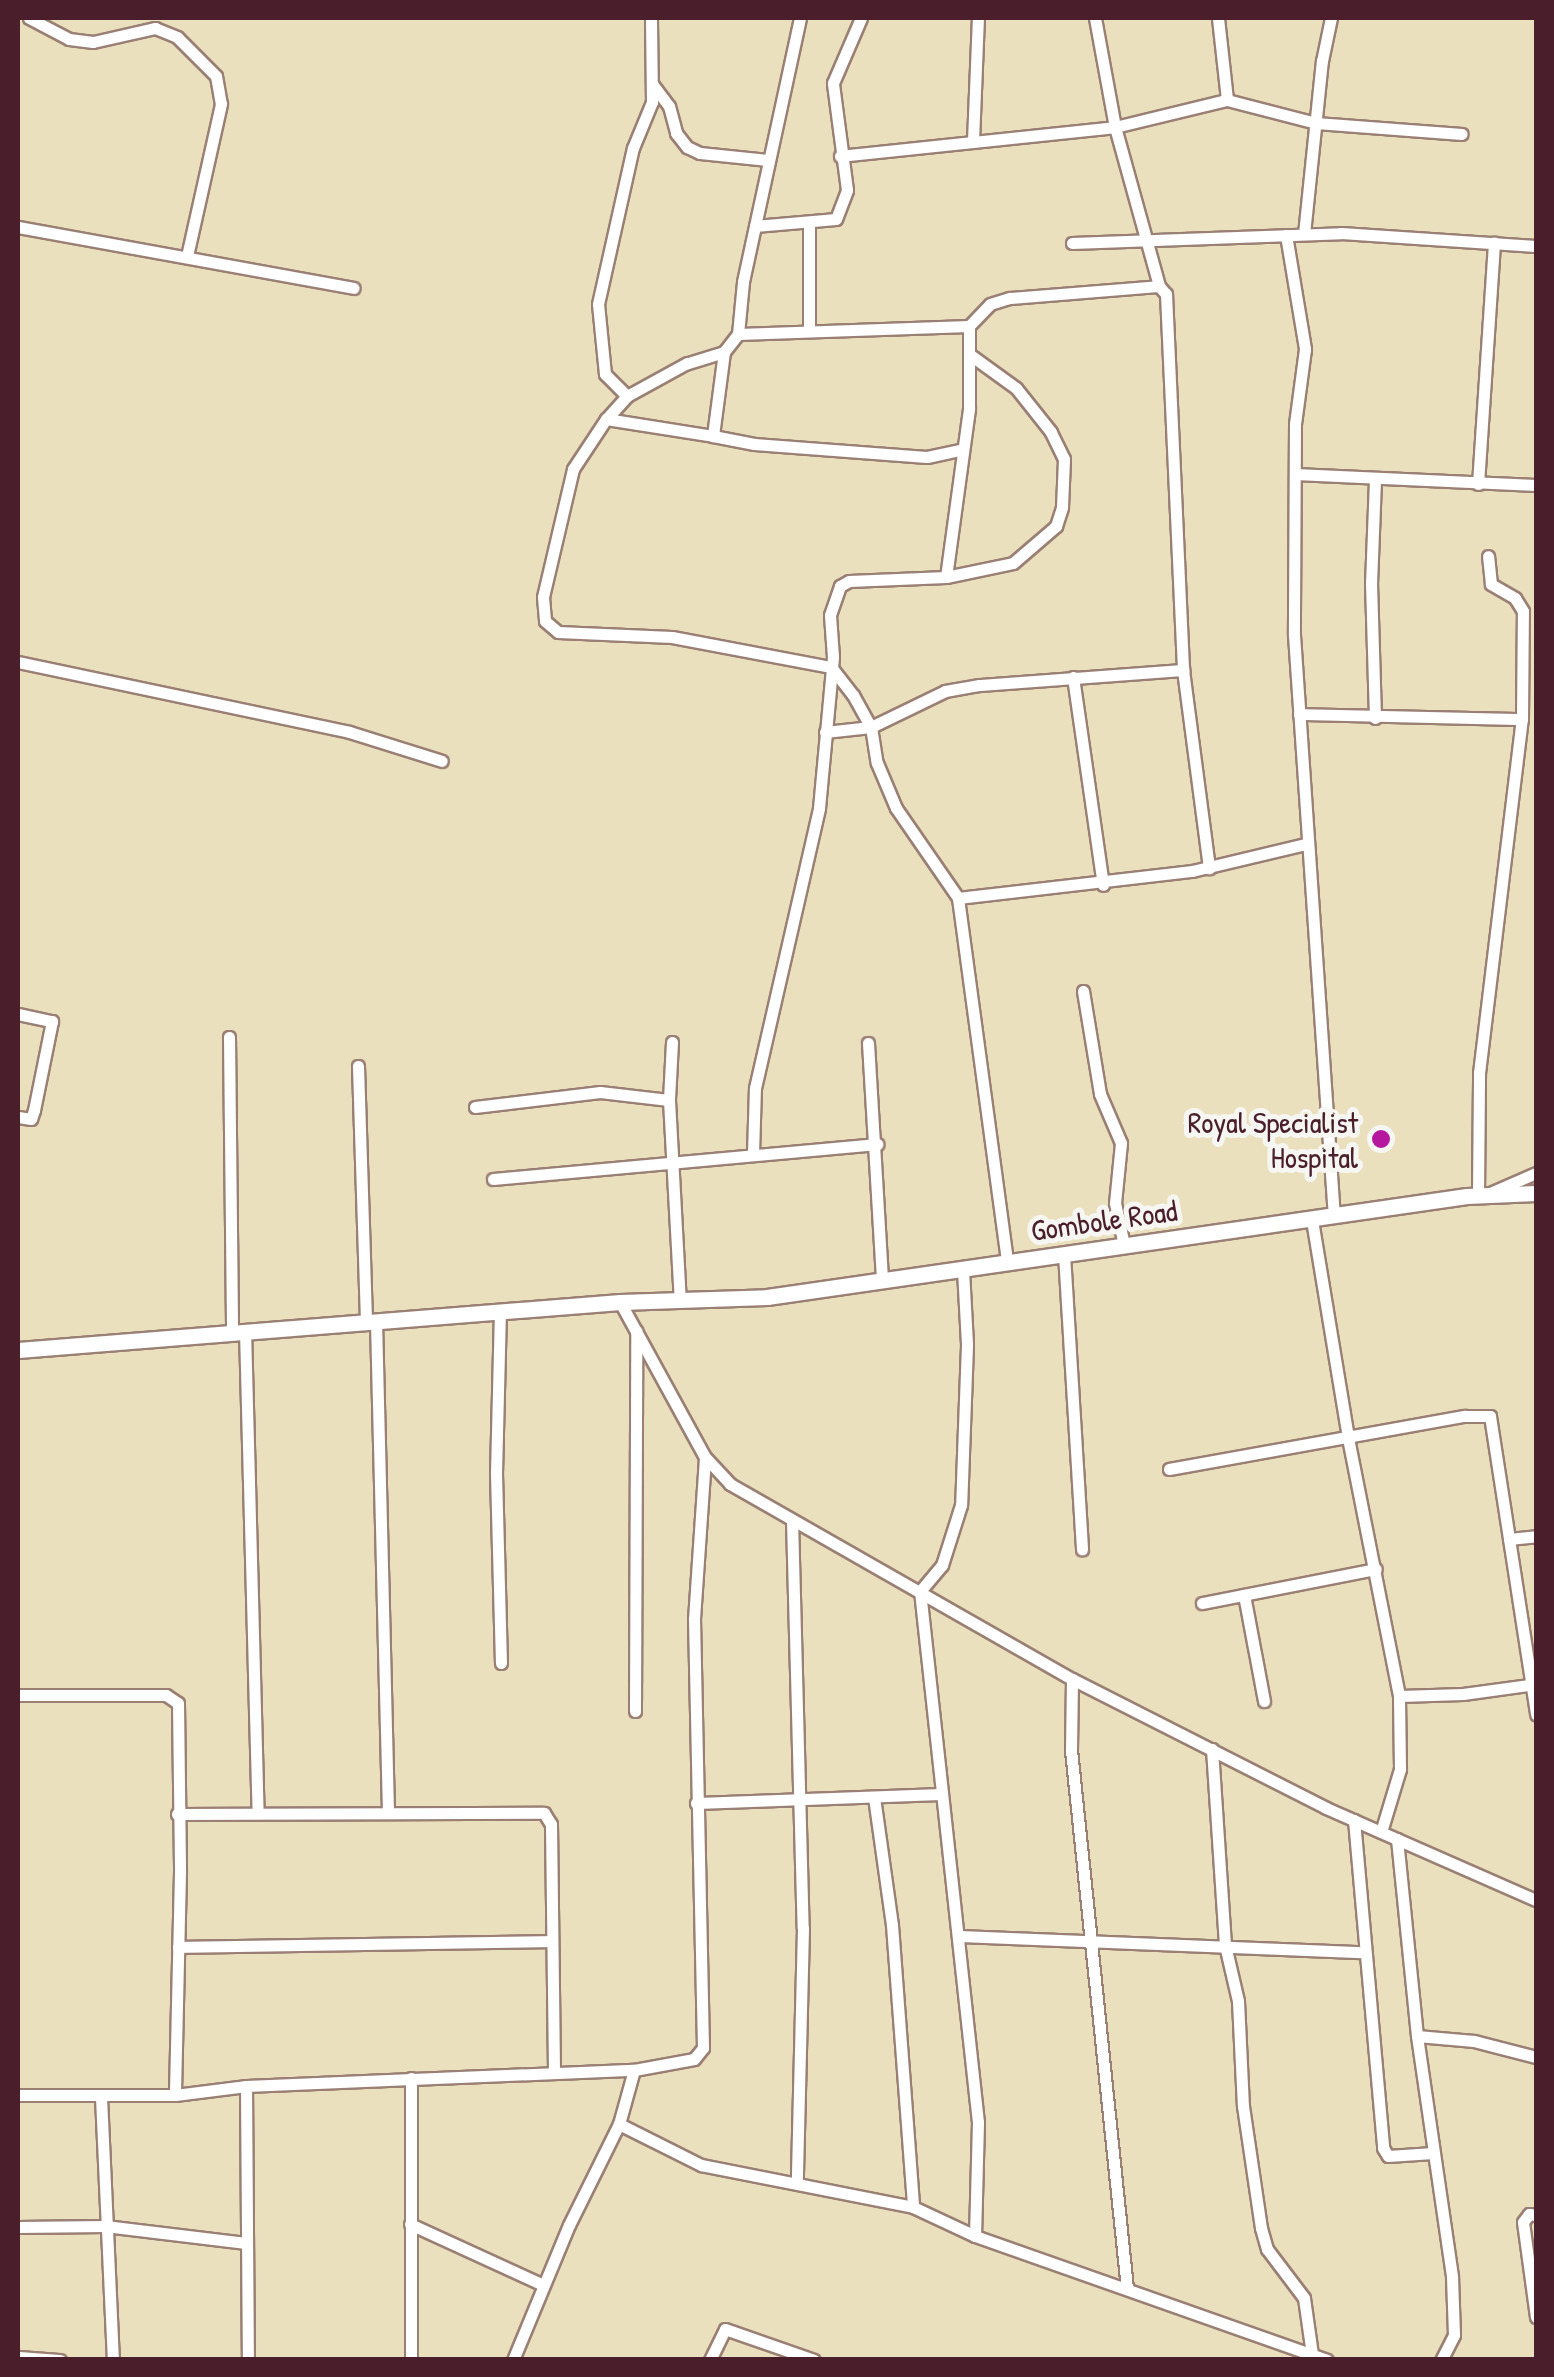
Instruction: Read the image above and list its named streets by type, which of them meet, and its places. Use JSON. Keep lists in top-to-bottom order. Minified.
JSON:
{"streets":{"street":["Gombole Road"]},"places":["Royal Specialist Hospital"]}
